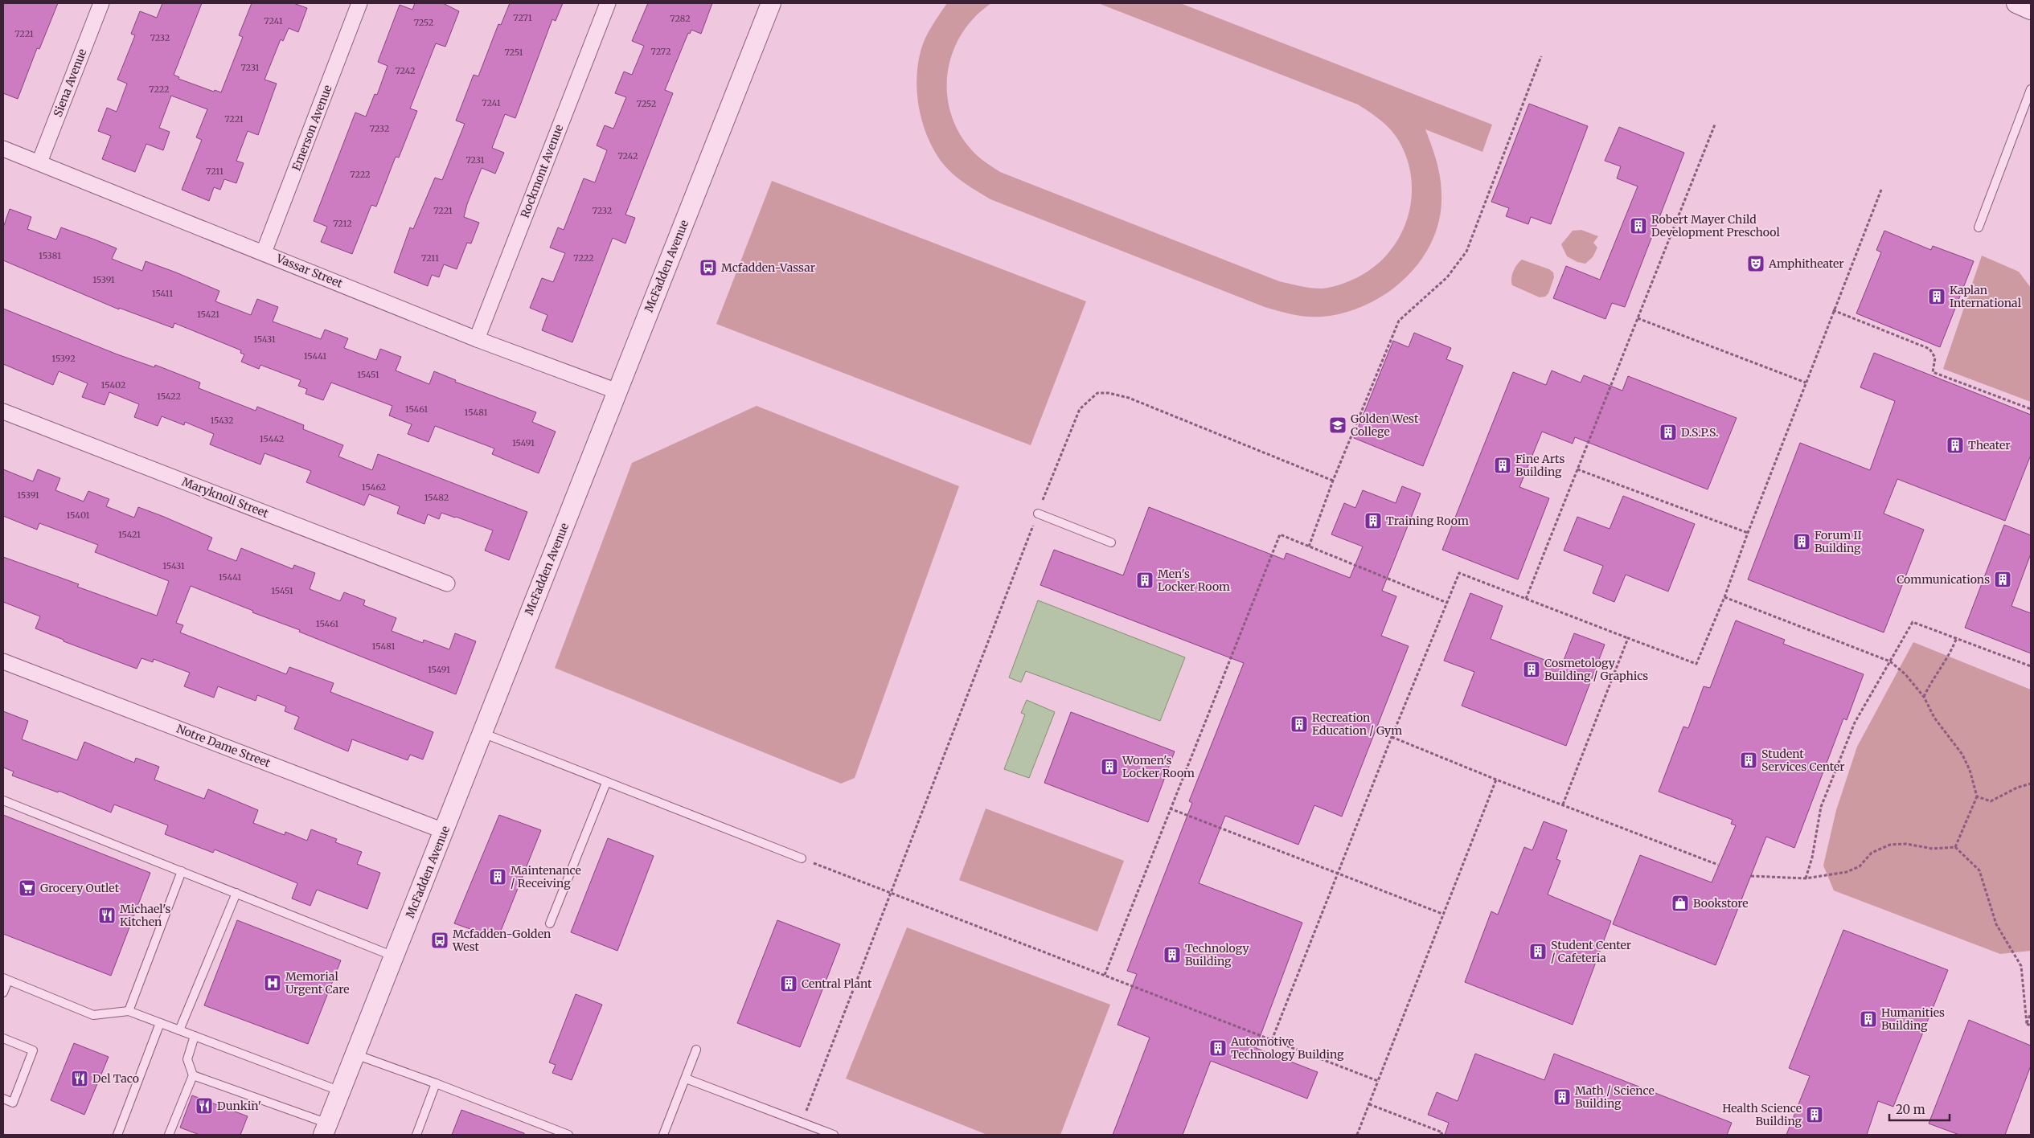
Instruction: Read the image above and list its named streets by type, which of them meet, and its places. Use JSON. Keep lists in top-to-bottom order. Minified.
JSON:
{"streets":{"street":["Siena Avenue","Emerson Avenue","Rockmont Avenue","McFadden Avenue","Vassar Street","Maryknoll Street","Notre Dame Street"]},"crossings":[["Siena Avenue","Vassar Street"],["Emerson Avenue","Vassar Street"],["Rockmont Avenue","Vassar Street"],["McFadden Avenue","Vassar Street"],["McFadden Avenue","Notre Dame Street"]],"places":{"building":["Robert Mayer Child Development Preschool","Kaplan International","D.S.P.S.","Theater","Fine Arts Building","Training Room","Forum II Building","Communications","Men's Locker Room","Cosmetology Building / Graphics","Recreation Education / Gym","Student Services Center","Women's Locker Room","Maintenance / Receiving","Student Center / Cafeteria","Technology Building","Central Plant","Humanities Building","Automotive Technology Building","Math / Science Building","Health Science Building"],"theatre":["Amphitheater"],"bus stop":["Mcfadden-Vassar","Mcfadden-Golden West"],"school or university":["Golden West College"],"supermarket":["Grocery Outlet"],"shop":["Bookstore"],"restaurant":["Michael's Kitchen","Del Taco","Dunkin'"],"hospital":["Memorial Urgent Care"]},"house_numbers":["7271","7282","7241","7252","7221","7232","7272","7251","7231","7242","7222","7241","7252","7221","7232","7242","7231","7211","7222","7221","7232","7212","15381","7211","7222","15391","15411","15421","15431","15441","15392","15451","15402","15422","15461","15481","15432","15442","15491","15462","15391","15482","15401","15421","15431","15441","15451","15461","15481","15491"],"scale_bar":"20 m"}
